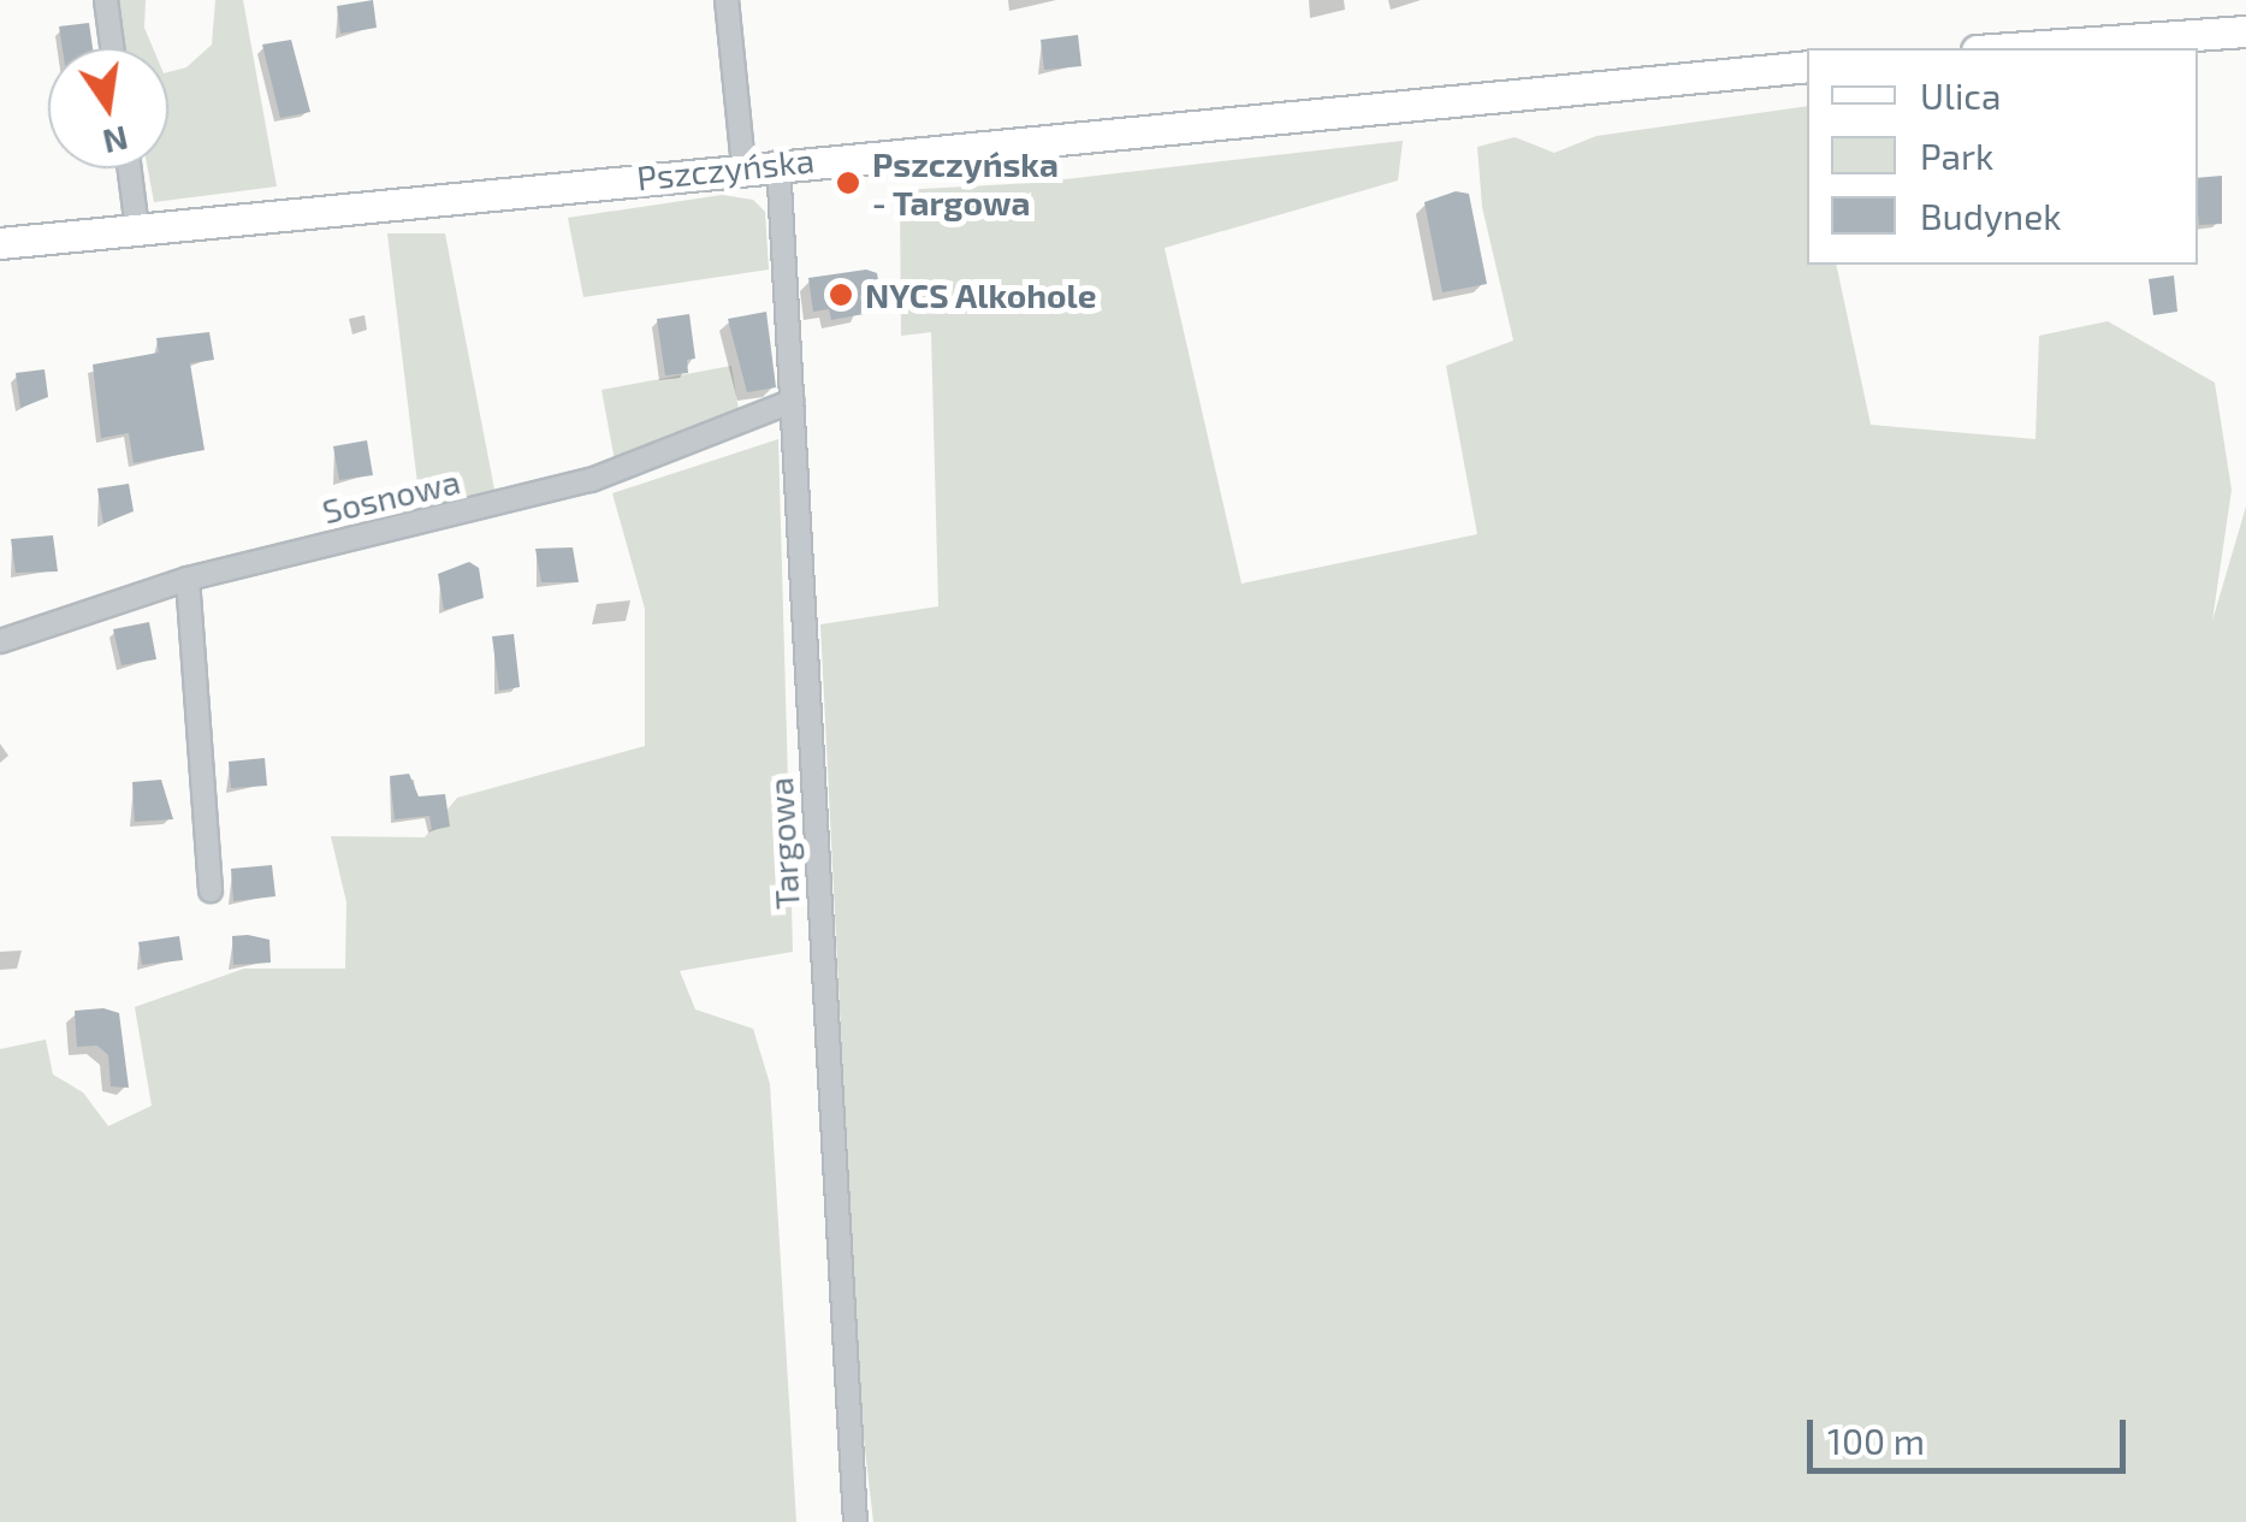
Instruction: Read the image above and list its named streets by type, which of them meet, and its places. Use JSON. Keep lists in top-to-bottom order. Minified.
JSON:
{"streets":{"main road":["Pszczyńska"],"street":["Sosnowa","Targowa"]},"crossings":[["Pszczyńska","Targowa"],["Sosnowa","Targowa"]],"places":["Pszczyńska - Targowa","NYCS Alkohole"],"legend":["Ulica","Park","Budynek"],"scale_bar":"100 m","north":"bottom"}
